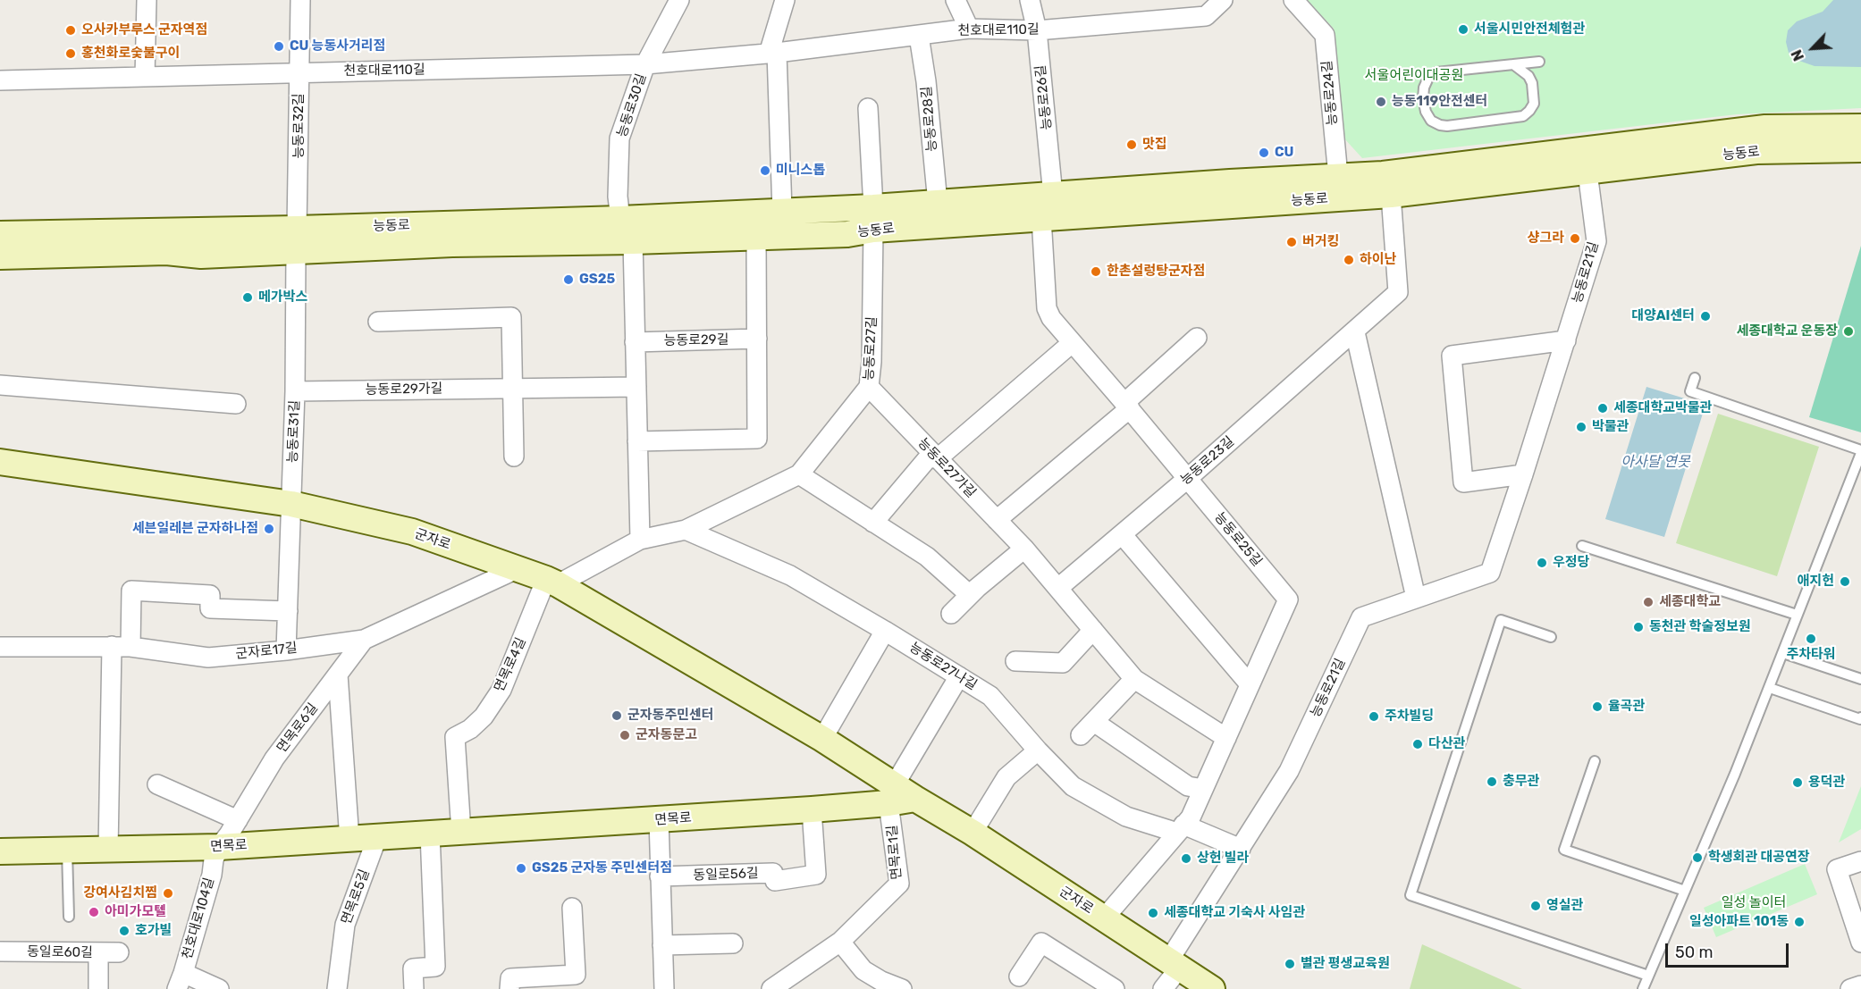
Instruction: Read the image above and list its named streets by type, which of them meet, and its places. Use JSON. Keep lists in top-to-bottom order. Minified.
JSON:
{"streets":{"main road":["능동로","군자로","면목로"],"street":["천호대로110길","능동로24길","능동로26길","능동로30길","능동로28길","능동로32길","능동로21길","능동로29길","능동로27길","능동로29가길","능동로31길","능동로23길","능동로27가길","능동로25길","군자로17길","면목로4길","능동로27나길","면목로6길","면목로1길","동일로56길","면목로5길","천호대로104길","동일로60길"]},"crossings":[["천호대로110길","능동로26길"],["천호대로110길","능동로30길"],["천호대로110길","능동로28길"],["천호대로110길","능동로32길"],["능동로24길","능동로"],["능동로26길","능동로"],["능동로30길","능동로"],["능동로28길","능동로"],["능동로32길","능동로"],["능동로32길","능동로31길"],["능동로","능동로21길"],["능동로","능동로27길"],["능동로","능동로31길"],["능동로","능동로23길"],["능동로","능동로25길"],["능동로21길","군자로"],["능동로21길","능동로27나길"],["능동로27길","능동로27가길"],["능동로27길","군자로"],["능동로27길","면목로4길"],["능동로27길","능동로27나길"],["능동로29가길","능동로31길"],["능동로31길","군자로"],["능동로31길","군자로17길"],["능동로23길","능동로27가길"],["능동로23길","능동로25길"],["능동로27가길","능동로25길"],["군자로","능동로25길"],["군자로","군자로17길"],["군자로","면목로4길"],["군자로","면목로"],["군자로","면목로1길"],["능동로25길","능동로27나길"],["군자로17길","면목로6길"],["면목로4길","면목로"],["면목로6길","면목로"],["면목로6길","천호대로104길"],["면목로","면목로1길"],["면목로","동일로56길"],["면목로","면목로5길"],["면목로","천호대로104길"]],"water":["아사달 연못"],"parks":["서울어린이대공원","일성 놀이터"],"places":["서울시민안전체험관","오사카부루스 군자역점","CU 능동사거리점","홍천화로숯불구이","능동119안전센터","맛집","CU","미니스톱","샹그라","버거킹","하이난","한촌설렁탕군자점","GS25","메가박스","대양AI센터","세종대학교 운동장","세종대학교박물관","박물관","세븐일레븐 군자하나점","우정당","애지헌","세종대학교","동천관 학술정보원","주차타워","율곡관","군자동주민센터","주차빌딩","군자동문고","다산관","충무관","용덕관","학생회관 대공연장","상헌 빌라","GS25 군자동 주민센터점","강여사김치찜","영실관","아미가모텔","세종대학교 기숙사 사임관","일성아파트 101동","호가빌","별관 평생교육원"],"scale_bar":"50 m","north":"bottom left"}
